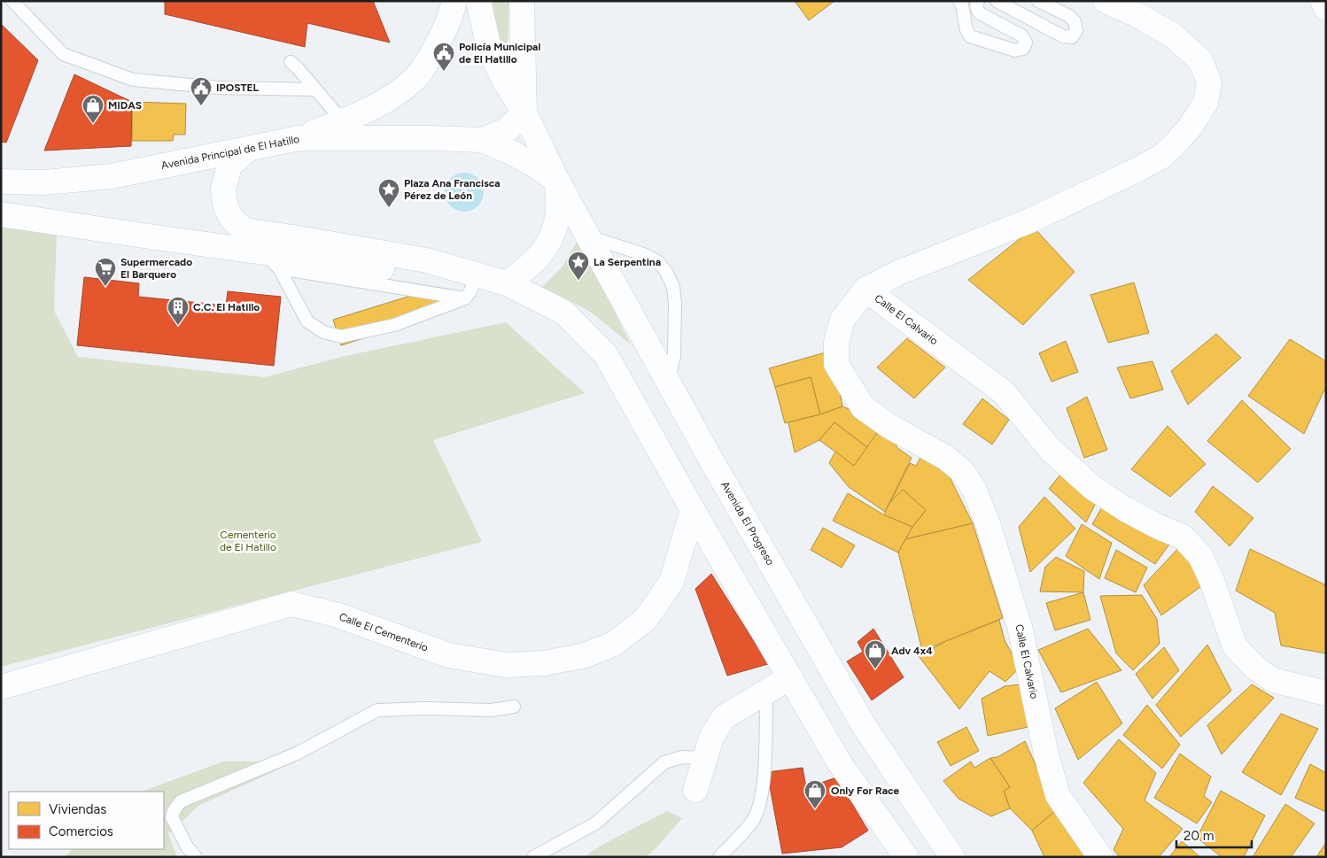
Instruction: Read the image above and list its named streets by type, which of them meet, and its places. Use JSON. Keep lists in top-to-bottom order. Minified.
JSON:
{"streets":{"street":["Avenida Principal de El Hatillo","Calle El Calvario","Avenida El Progreso","Calle El Cementerio"]},"crossings":[["Avenida Principal de El Hatillo","Avenida El Progreso"]],"parks":["Cementerio de El Hatillo"],"places":{"public building":["Policía Municipal de El Hatillo","IPOSTEL"],"shop":["MIDAS","Adv 4x4","Only For Race"],"place":["Plaza Ana Francisca Pérez de León","La Serpentina"],"supermarket":["Supermercado El Barquero"],"building":["C.C. El Hatillo"]},"legend":["Viviendas","Comercios"],"scale_bar":"20 m"}
